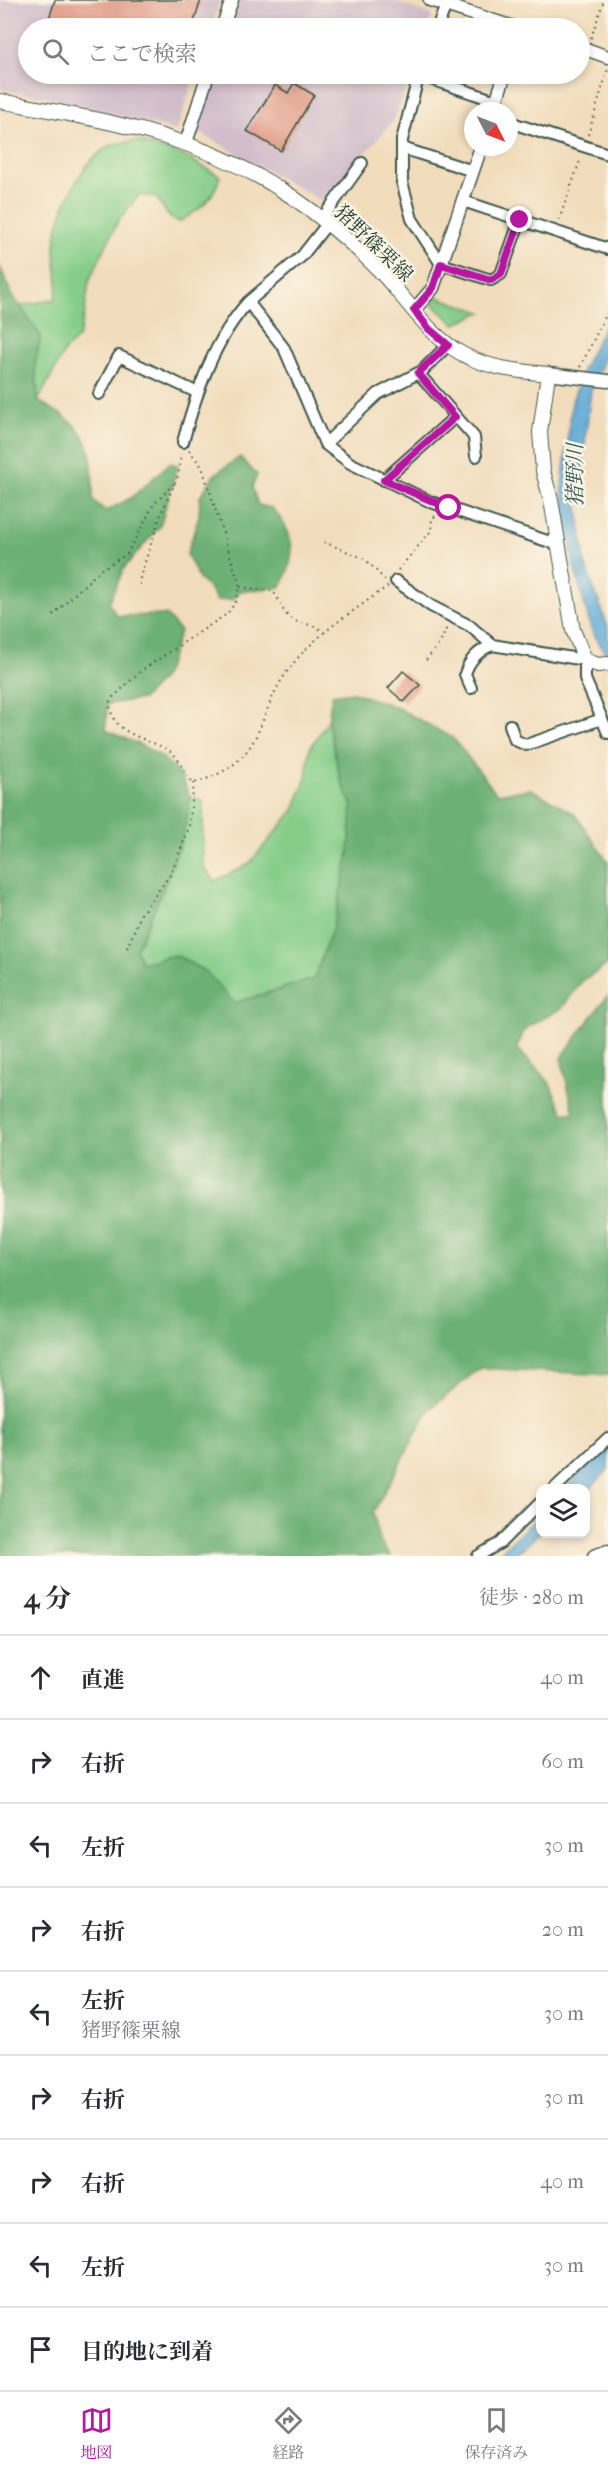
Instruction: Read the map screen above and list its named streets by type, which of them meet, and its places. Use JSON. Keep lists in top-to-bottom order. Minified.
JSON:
{"streets":{"main road":["猪野篠栗線"]},"water":["猪野川"],"north":"bottom right","page":{"search":"ここで検索","heading":["4 分","徒歩 · 280 m"],"list":[["直進","40 m"],["右折","60 m"],["左折","30 m"],["右折","20 m"],["左折","猪野篠栗線","30 m"],["右折","30 m"],["右折","40 m"],["左折","30 m"],"目的地に到着"],"nav":["地図","経路","保存済み"]}}
